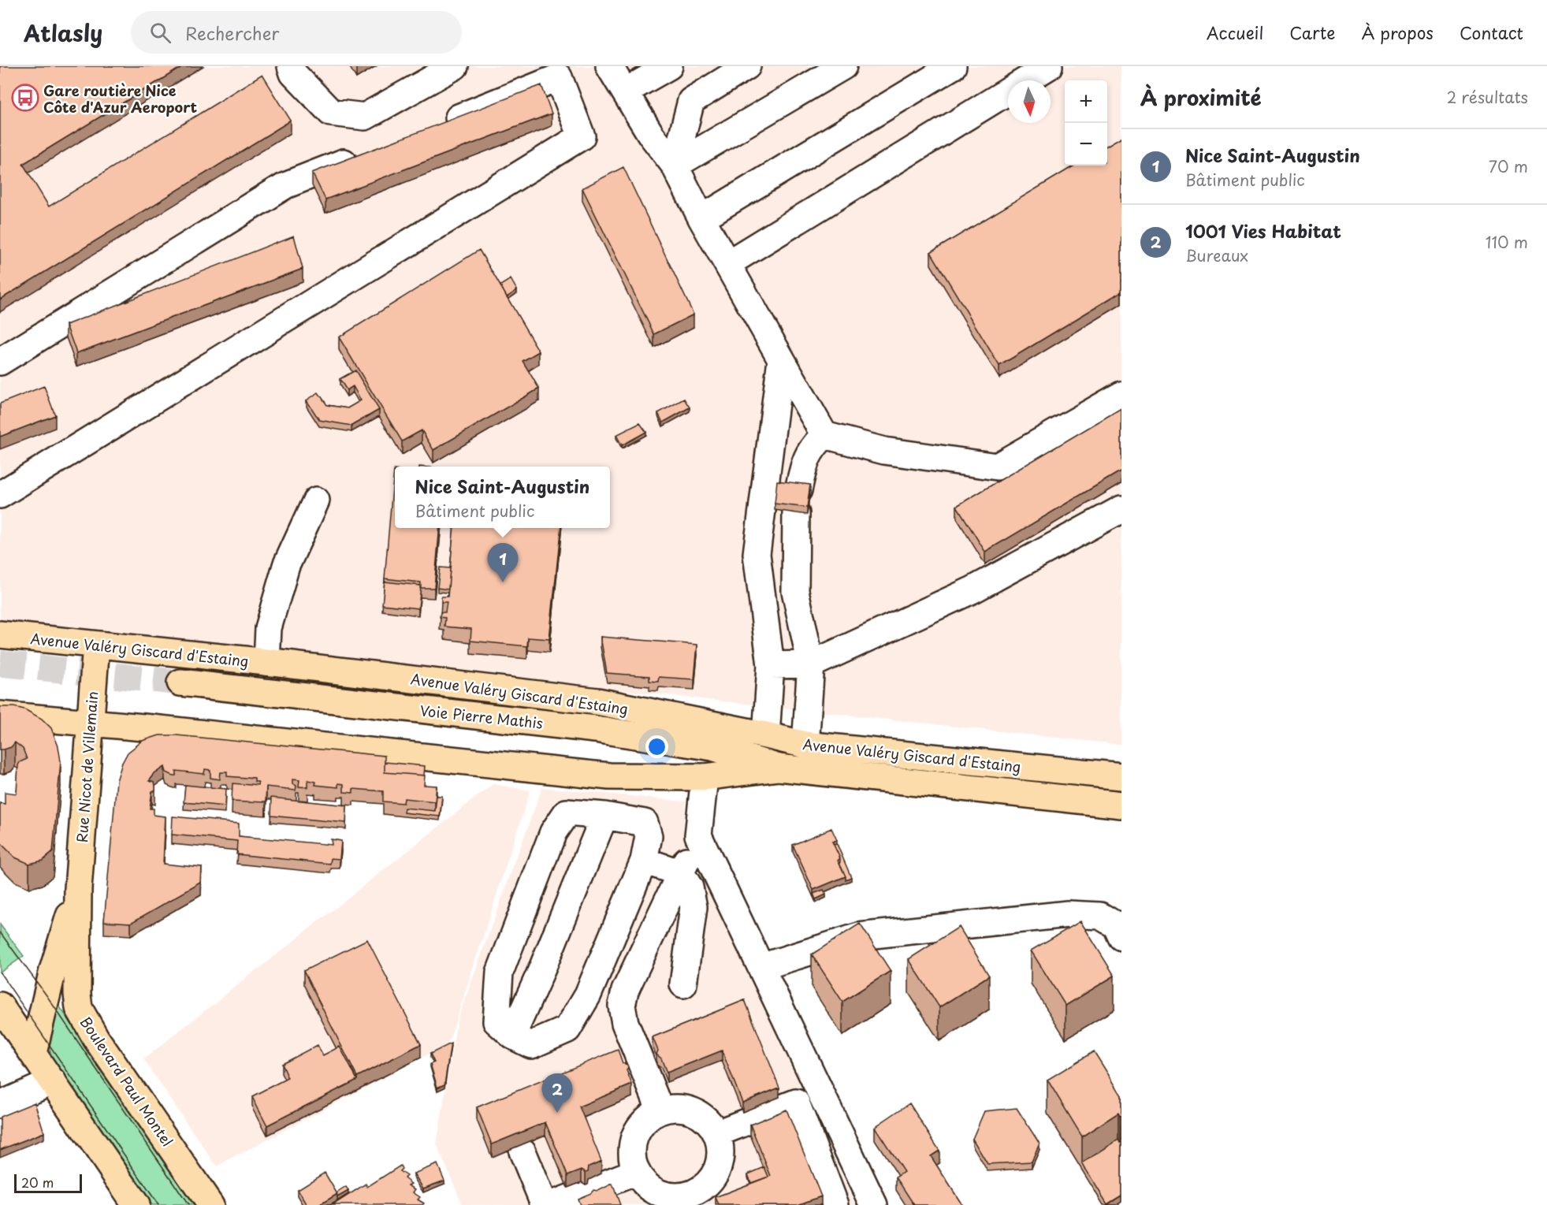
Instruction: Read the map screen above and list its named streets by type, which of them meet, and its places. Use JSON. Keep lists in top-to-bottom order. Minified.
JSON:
{"streets":{"main road":["Avenue Valéry Giscard d'Estaing","Voie Pierre Mathis","Rue Nicot de Villemain","Boulevard Paul Montel"]},"crossings":[["Avenue Valéry Giscard d'Estaing","Voie Pierre Mathis"],["Avenue Valéry Giscard d'Estaing","Rue Nicot de Villemain"],["Rue Nicot de Villemain","Boulevard Paul Montel"]],"places":{"bus stop":["Gare routière Nice Côte d'Azur Aeroport"]},"scale_bar":"20 m","north":"bottom","page":{"header":"Atlasly","search":"Rechercher","nav":["Accueil","Carte","À propos","Contact"],"heading":["À proximité","2 résultats"],"map_buttons":["+","−"],"list":[{"mark":"1","name":"Nice Saint-Augustin","note":"Bâtiment public","value":"70 m"},{"mark":"2","name":"1001 Vies Habitat","note":"Bureaux","value":"110 m"}],"popup":["Nice Saint-Augustin","Bâtiment public"],"pins":["1","2"],"scale":"20 m"}}
